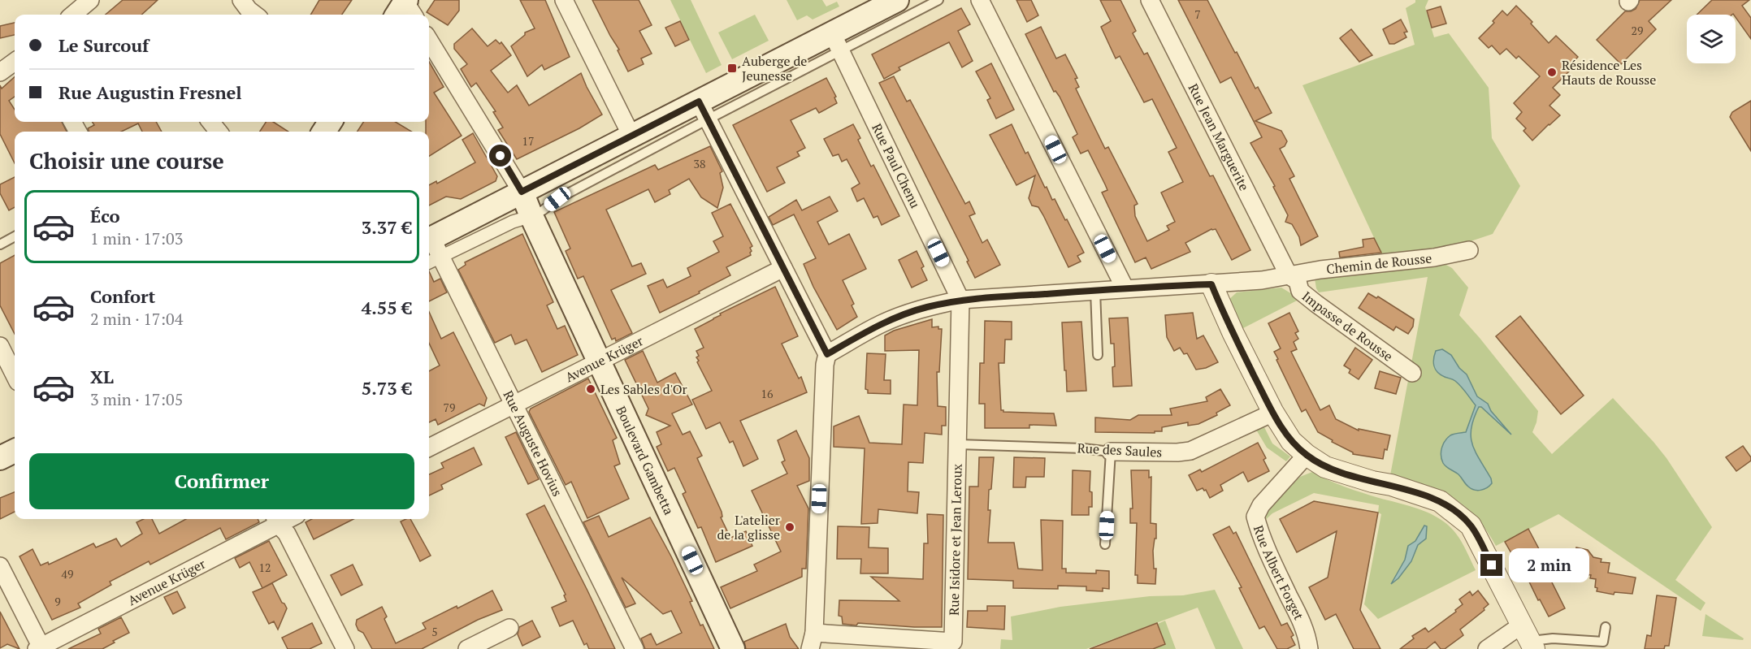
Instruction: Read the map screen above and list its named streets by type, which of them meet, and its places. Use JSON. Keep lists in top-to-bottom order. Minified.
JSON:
{"streets":{"main road":["Boulevard Gambetta"],"street":["Rue Jean Marguerite","Rue Paul Chenu","Chemin de Rousse","Impasse de Rousse","Avenue Krüger","Rue Auguste Hovius","Rue des Saules","Rue Isidore et Jean Leroux","Rue Albert Forget"]},"crossings":[["Rue Jean Marguerite","Chemin de Rousse"],["Rue Jean Marguerite","Impasse de Rousse"],["Rue Paul Chenu","Chemin de Rousse"],["Rue Paul Chenu","Rue Isidore et Jean Leroux"],["Chemin de Rousse","Impasse de Rousse"],["Chemin de Rousse","Rue Isidore et Jean Leroux"],["Avenue Krüger","Rue Auguste Hovius"],["Avenue Krüger","Boulevard Gambetta"],["Rue des Saules","Rue Isidore et Jean Leroux"]],"places":{"transit":["Auberge de Jeunesse"],"other":["Résidence Les Hauts de Rousse","Les Sables d'Or","L'atelier de la glisse"]},"house_numbers":["7","29","17","38","16","79","12","49","9","5"],"page":{"banner":["Le Surcouf","Rue Augustin Fresnel"],"heading":"Choisir une course","list":[{"name":"Éco","note":"1 min · 17:03","value":"3.37 €"},{"name":"Confort","note":"2 min · 17:04","value":"4.55 €"},{"name":"XL","note":"3 min · 17:05","value":"5.73 €"}],"buttons":"Confirmer","bubble":"2 min"}}
